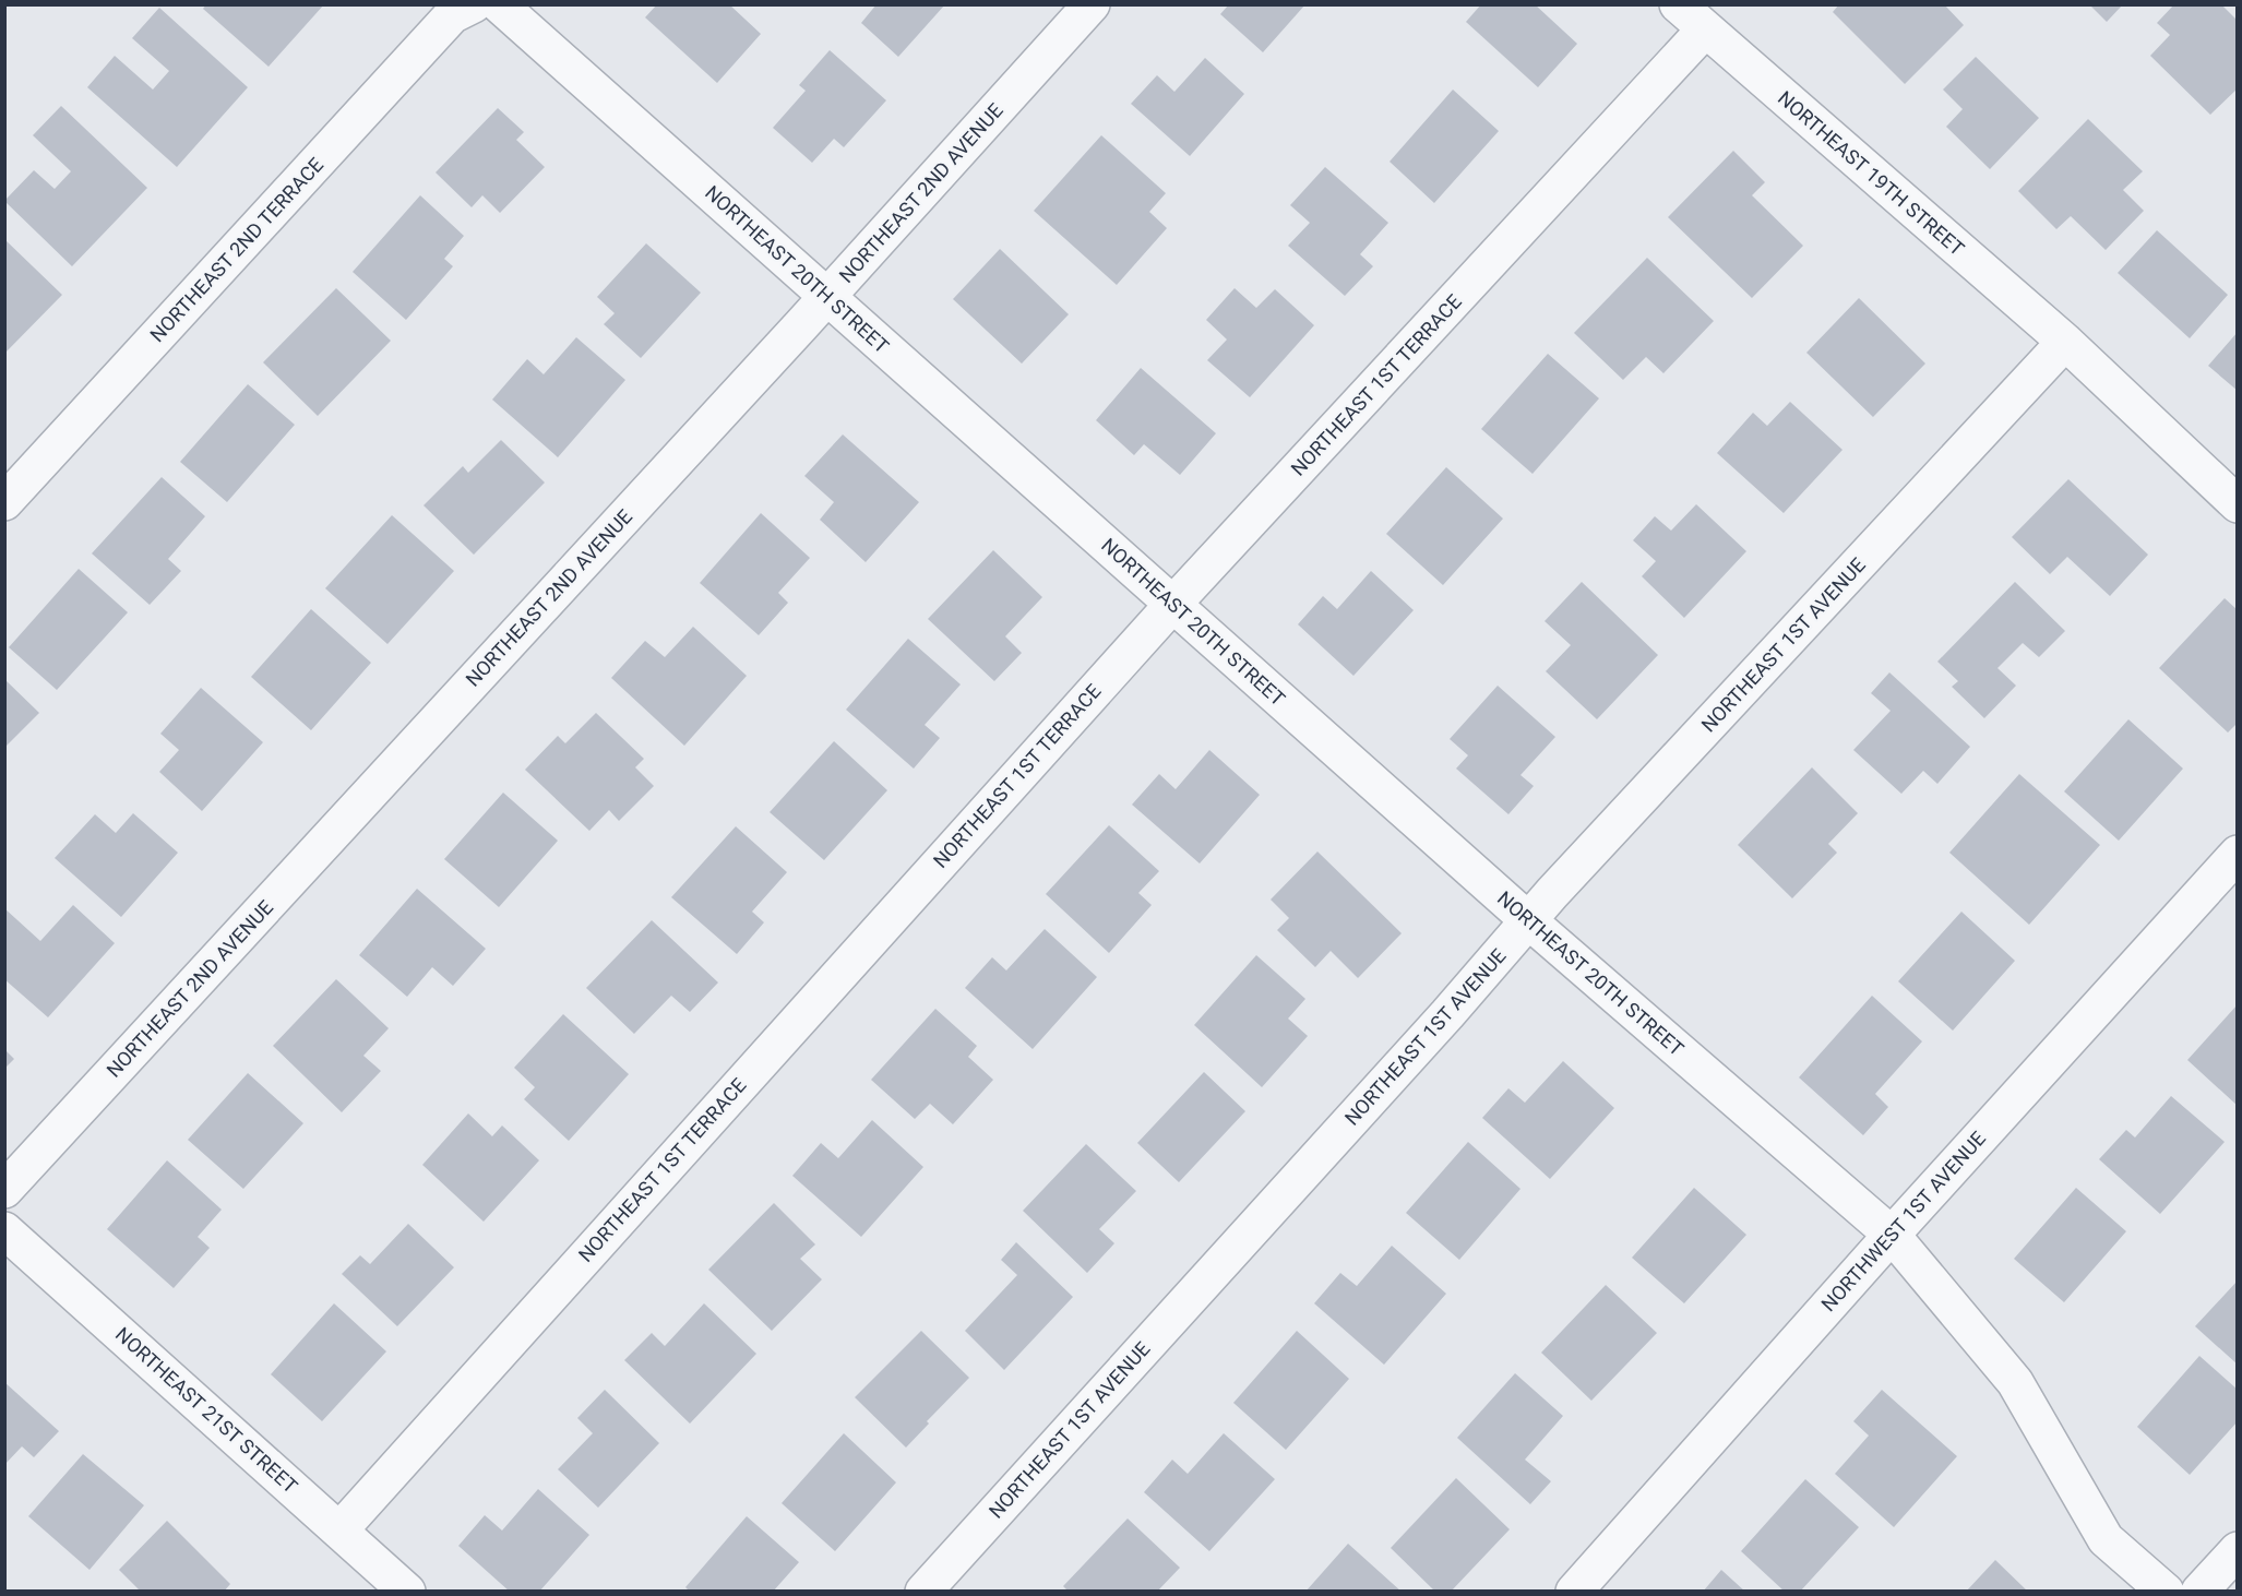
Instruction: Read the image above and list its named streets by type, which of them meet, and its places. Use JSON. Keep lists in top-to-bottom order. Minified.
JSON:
{"streets":{"street":["NORTHEAST 19TH STREET","NORTHEAST 2ND AVENUE","NORTHEAST 2ND TERRACE","NORTHEAST 20TH STREET","NORTHEAST 1ST TERRACE","NORTHEAST 1ST AVENUE","NORTHWEST 1ST AVENUE","NORTHEAST 21ST STREET"]},"crossings":[["NORTHEAST 19TH STREET","NORTHEAST 1ST TERRACE"],["NORTHEAST 19TH STREET","NORTHEAST 1ST AVENUE"],["NORTHEAST 2ND AVENUE","NORTHEAST 20TH STREET"],["NORTHEAST 20TH STREET","NORTHEAST 1ST TERRACE"],["NORTHEAST 20TH STREET","NORTHEAST 1ST AVENUE"],["NORTHEAST 20TH STREET","NORTHWEST 1ST AVENUE"],["NORTHEAST 1ST TERRACE","NORTHEAST 21ST STREET"]]}
